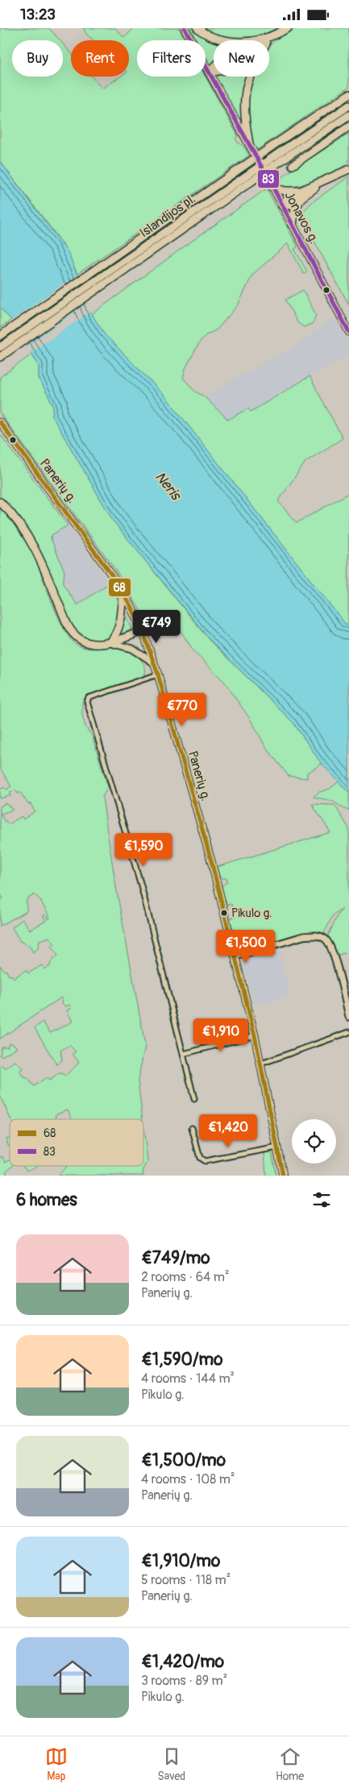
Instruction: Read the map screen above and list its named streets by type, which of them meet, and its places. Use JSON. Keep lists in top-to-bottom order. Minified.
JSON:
{"streets":{"highway":["Islandijos pl."],"main road":["Jonavos g.","Panerių g."]},"water":["Neris"],"places":["Pikulo g."],"lines":["transit line 83","transit line 68"],"legend":["68","83"],"page":{"status":"13:23","chip":["Buy","Rent","Filters","New"],"price":["€749","€770","€1,590","€1,500","€1,910","€1,420"],"heading":"6 homes","list":[{"name":"€749/mo","note":"2 rooms · 64 m² · Panerių g."},{"name":"€1,590/mo","note":"4 rooms · 144 m² · Pikulo g."},{"name":"€1,500/mo","note":"4 rooms · 108 m² · Panerių g."},{"name":"€1,910/mo","note":"5 rooms · 118 m² · Panerių g."},{"name":"€1,420/mo","note":"3 rooms · 89 m² · Pikulo g."}],"tabs":["Map","Saved","Home"]}}
